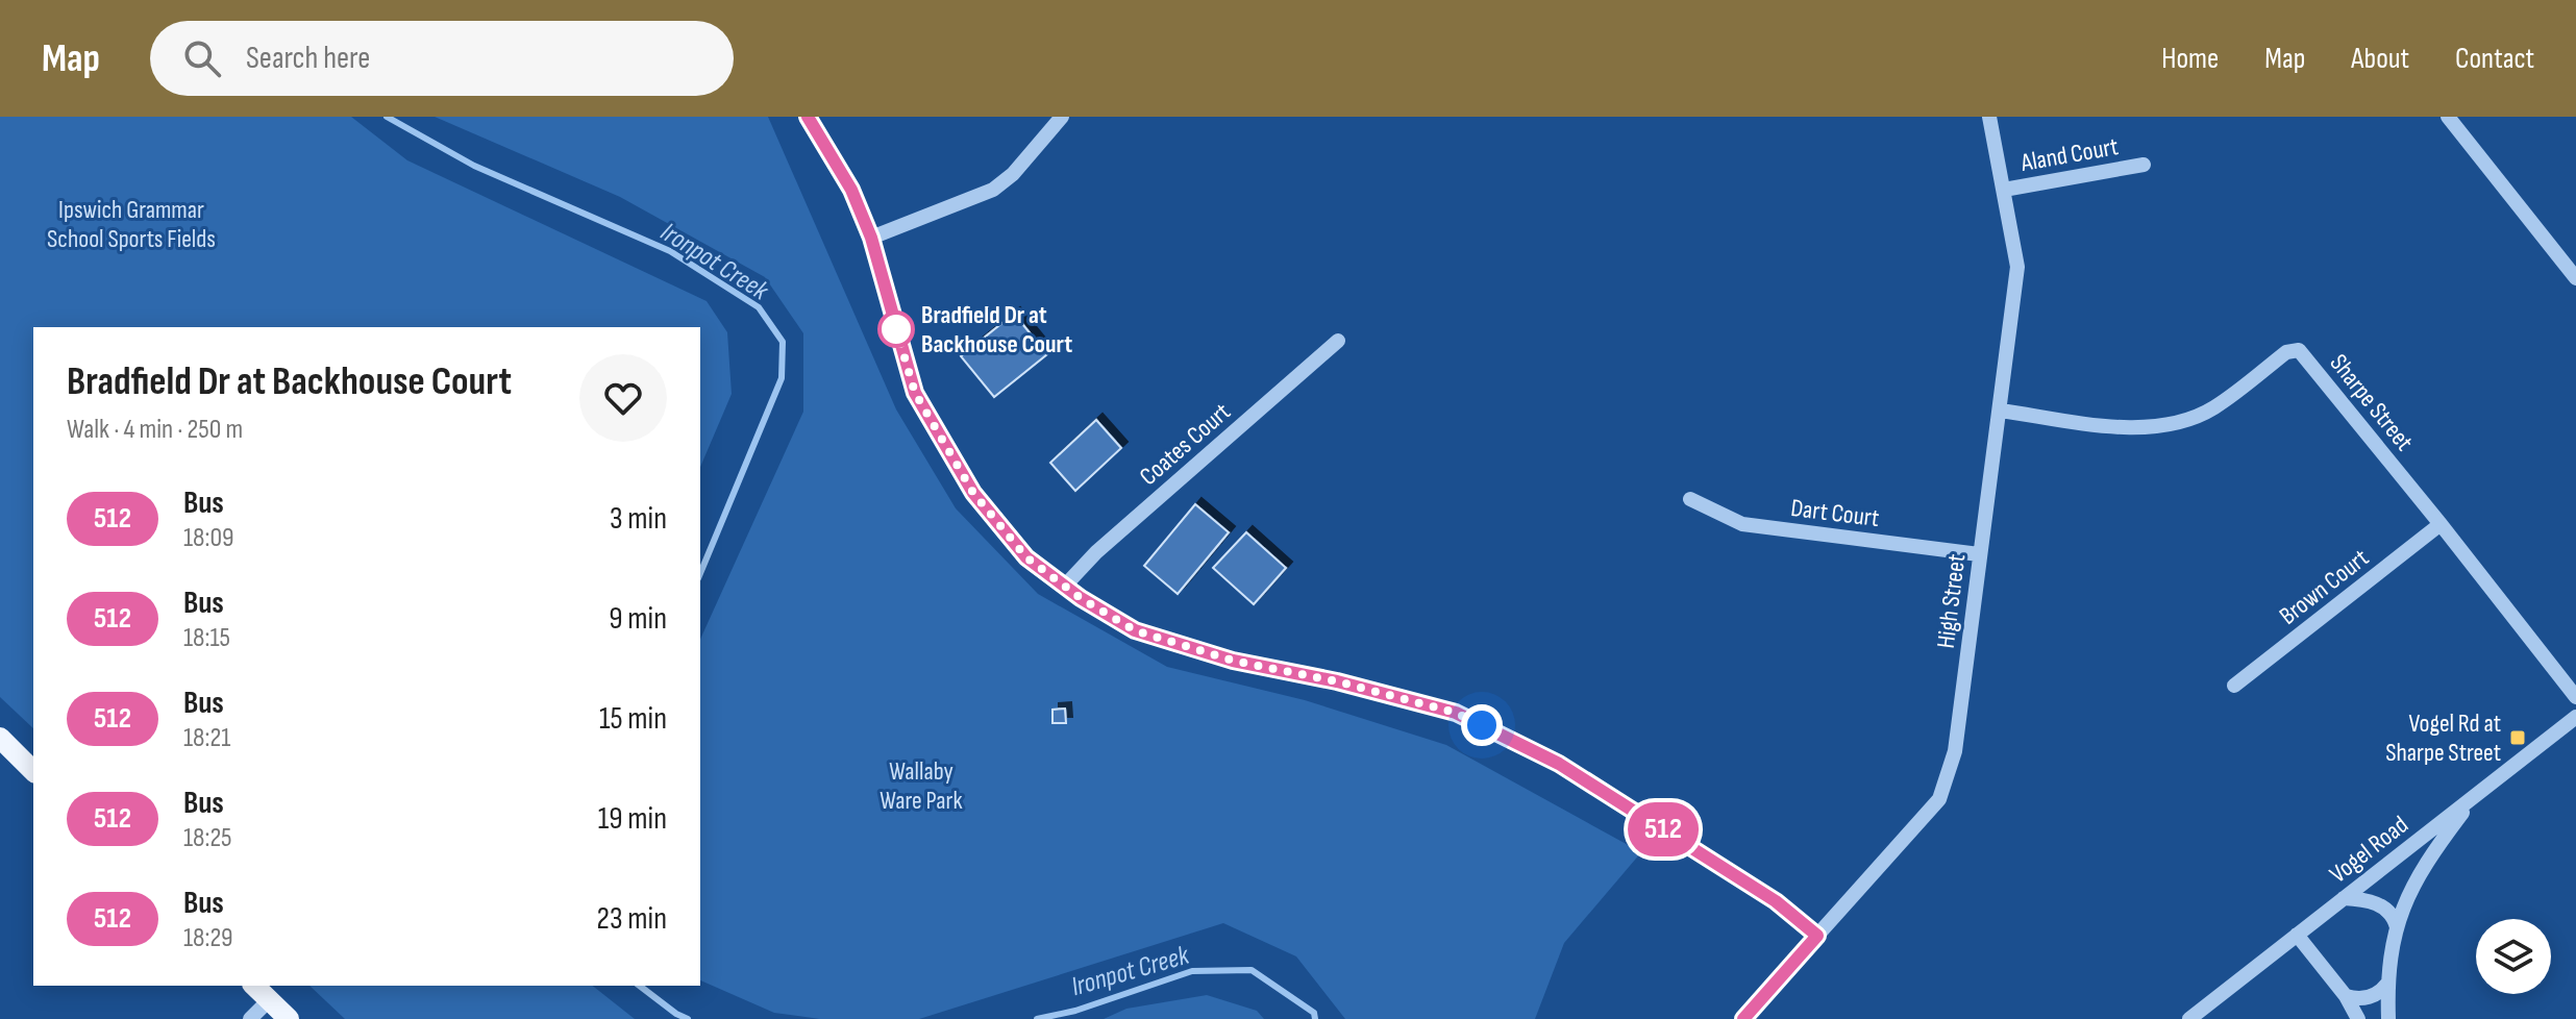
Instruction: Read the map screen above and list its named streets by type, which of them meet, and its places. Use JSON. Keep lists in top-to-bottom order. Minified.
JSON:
{"streets":{"street":["Aland Court","Sharpe Street","Coates Court","Dart Court","Brown Court","High Street","Vogel Road"]},"crossings":[["Aland Court","High Street"],["Sharpe Street","Brown Court"],["Sharpe Street","High Street"],["Dart Court","High Street"]],"water":["Ironpot Creek"],"parks":["Ipswich Grammar School Sports Fields","Wallaby Ware Park"],"places":{"other":["Bradfield Dr at Backhouse Court"],"transit":["Vogel Rd at Sharpe Street"]},"lines":["bus line 512"],"page":{"header":"Map","search":"Search here","nav":["Home","Map","About","Contact"],"on_map":"512","heading":["Bradfield Dr at Backhouse Court","Walk · 4 min · 250 m"],"list":[{"mark":"512","name":"Bus","note":"18:09","value":"3 min"},{"mark":"512","name":"Bus","note":"18:15","value":"9 min"},{"mark":"512","name":"Bus","note":"18:21","value":"15 min"},{"mark":"512","name":"Bus","note":"18:25","value":"19 min"},{"mark":"512","name":"Bus","note":"18:29","value":"23 min"}]}}
